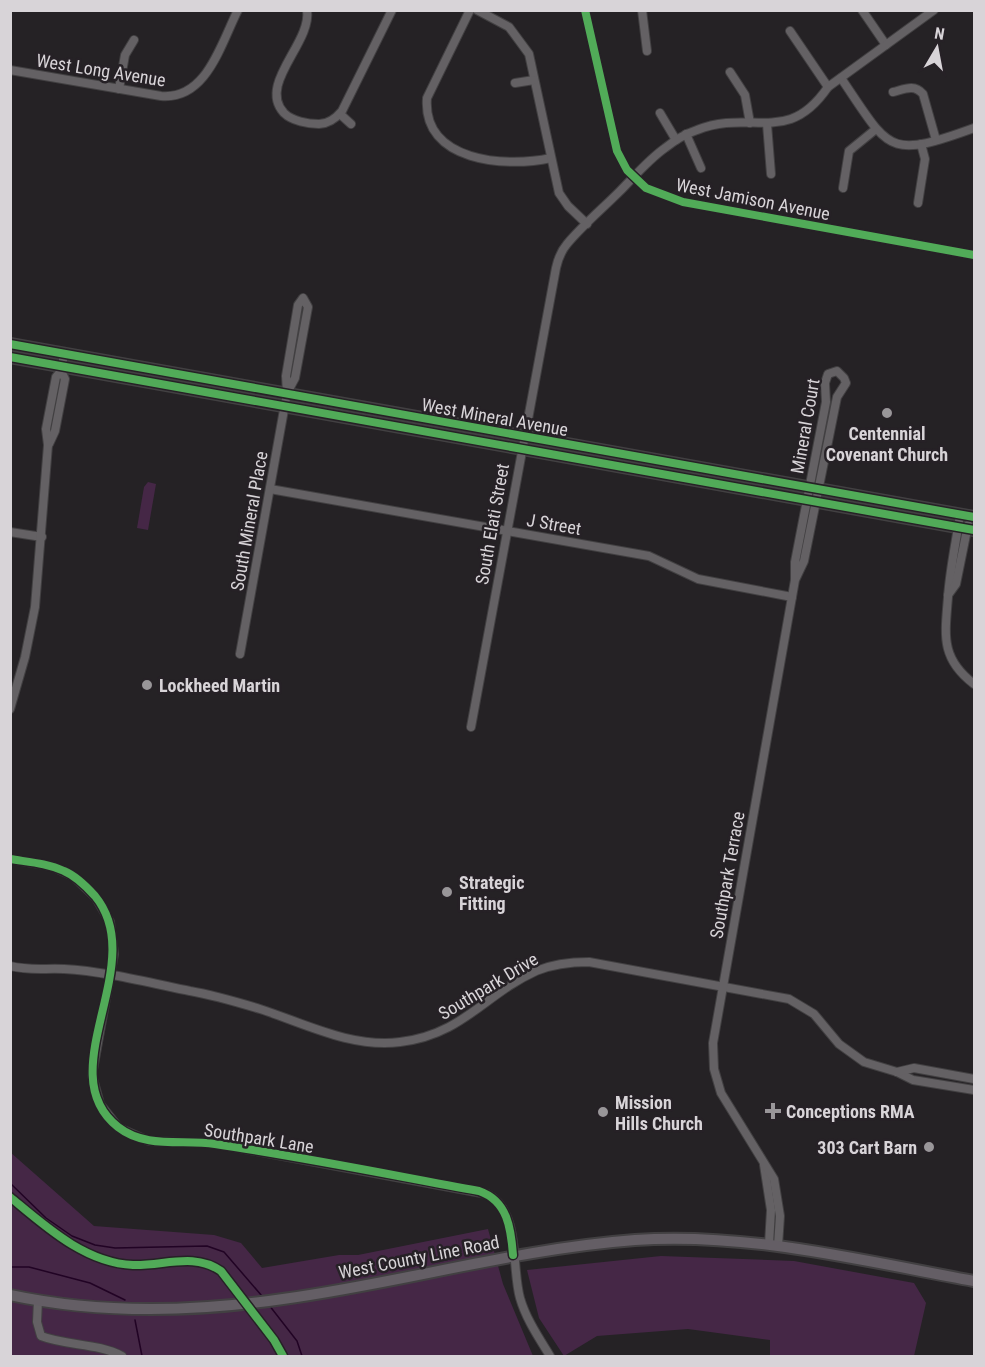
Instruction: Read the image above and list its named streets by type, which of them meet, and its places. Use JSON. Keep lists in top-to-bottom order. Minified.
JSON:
{"streets":{"main road":["West Mineral Avenue","West County Line Road"],"street":["West Long Avenue","West Jamison Avenue","Mineral Court","South Mineral Place","South Elati Street","J Street","Southpark Terrace","Southpark Drive","Southpark Lane"]},"crossings":[["West Jamison Avenue","South Elati Street"],["West Mineral Avenue","Mineral Court"],["West Mineral Avenue","South Mineral Place"],["West Mineral Avenue","South Elati Street"],["West Mineral Avenue","Southpark Terrace"],["Mineral Court","Southpark Terrace"],["South Mineral Place","J Street"],["South Elati Street","J Street"],["J Street","Southpark Terrace"],["Southpark Terrace","Southpark Drive"],["Southpark Terrace","West County Line Road"],["Southpark Drive","Southpark Lane"],["Southpark Lane","West County Line Road"]],"places":{"other":["Centennial Covenant Church","Lockheed Martin","Strategic Fitting","Mission Hills Church","303 Cart Barn"],"health":["Conceptions RMA"]},"north":"top"}
